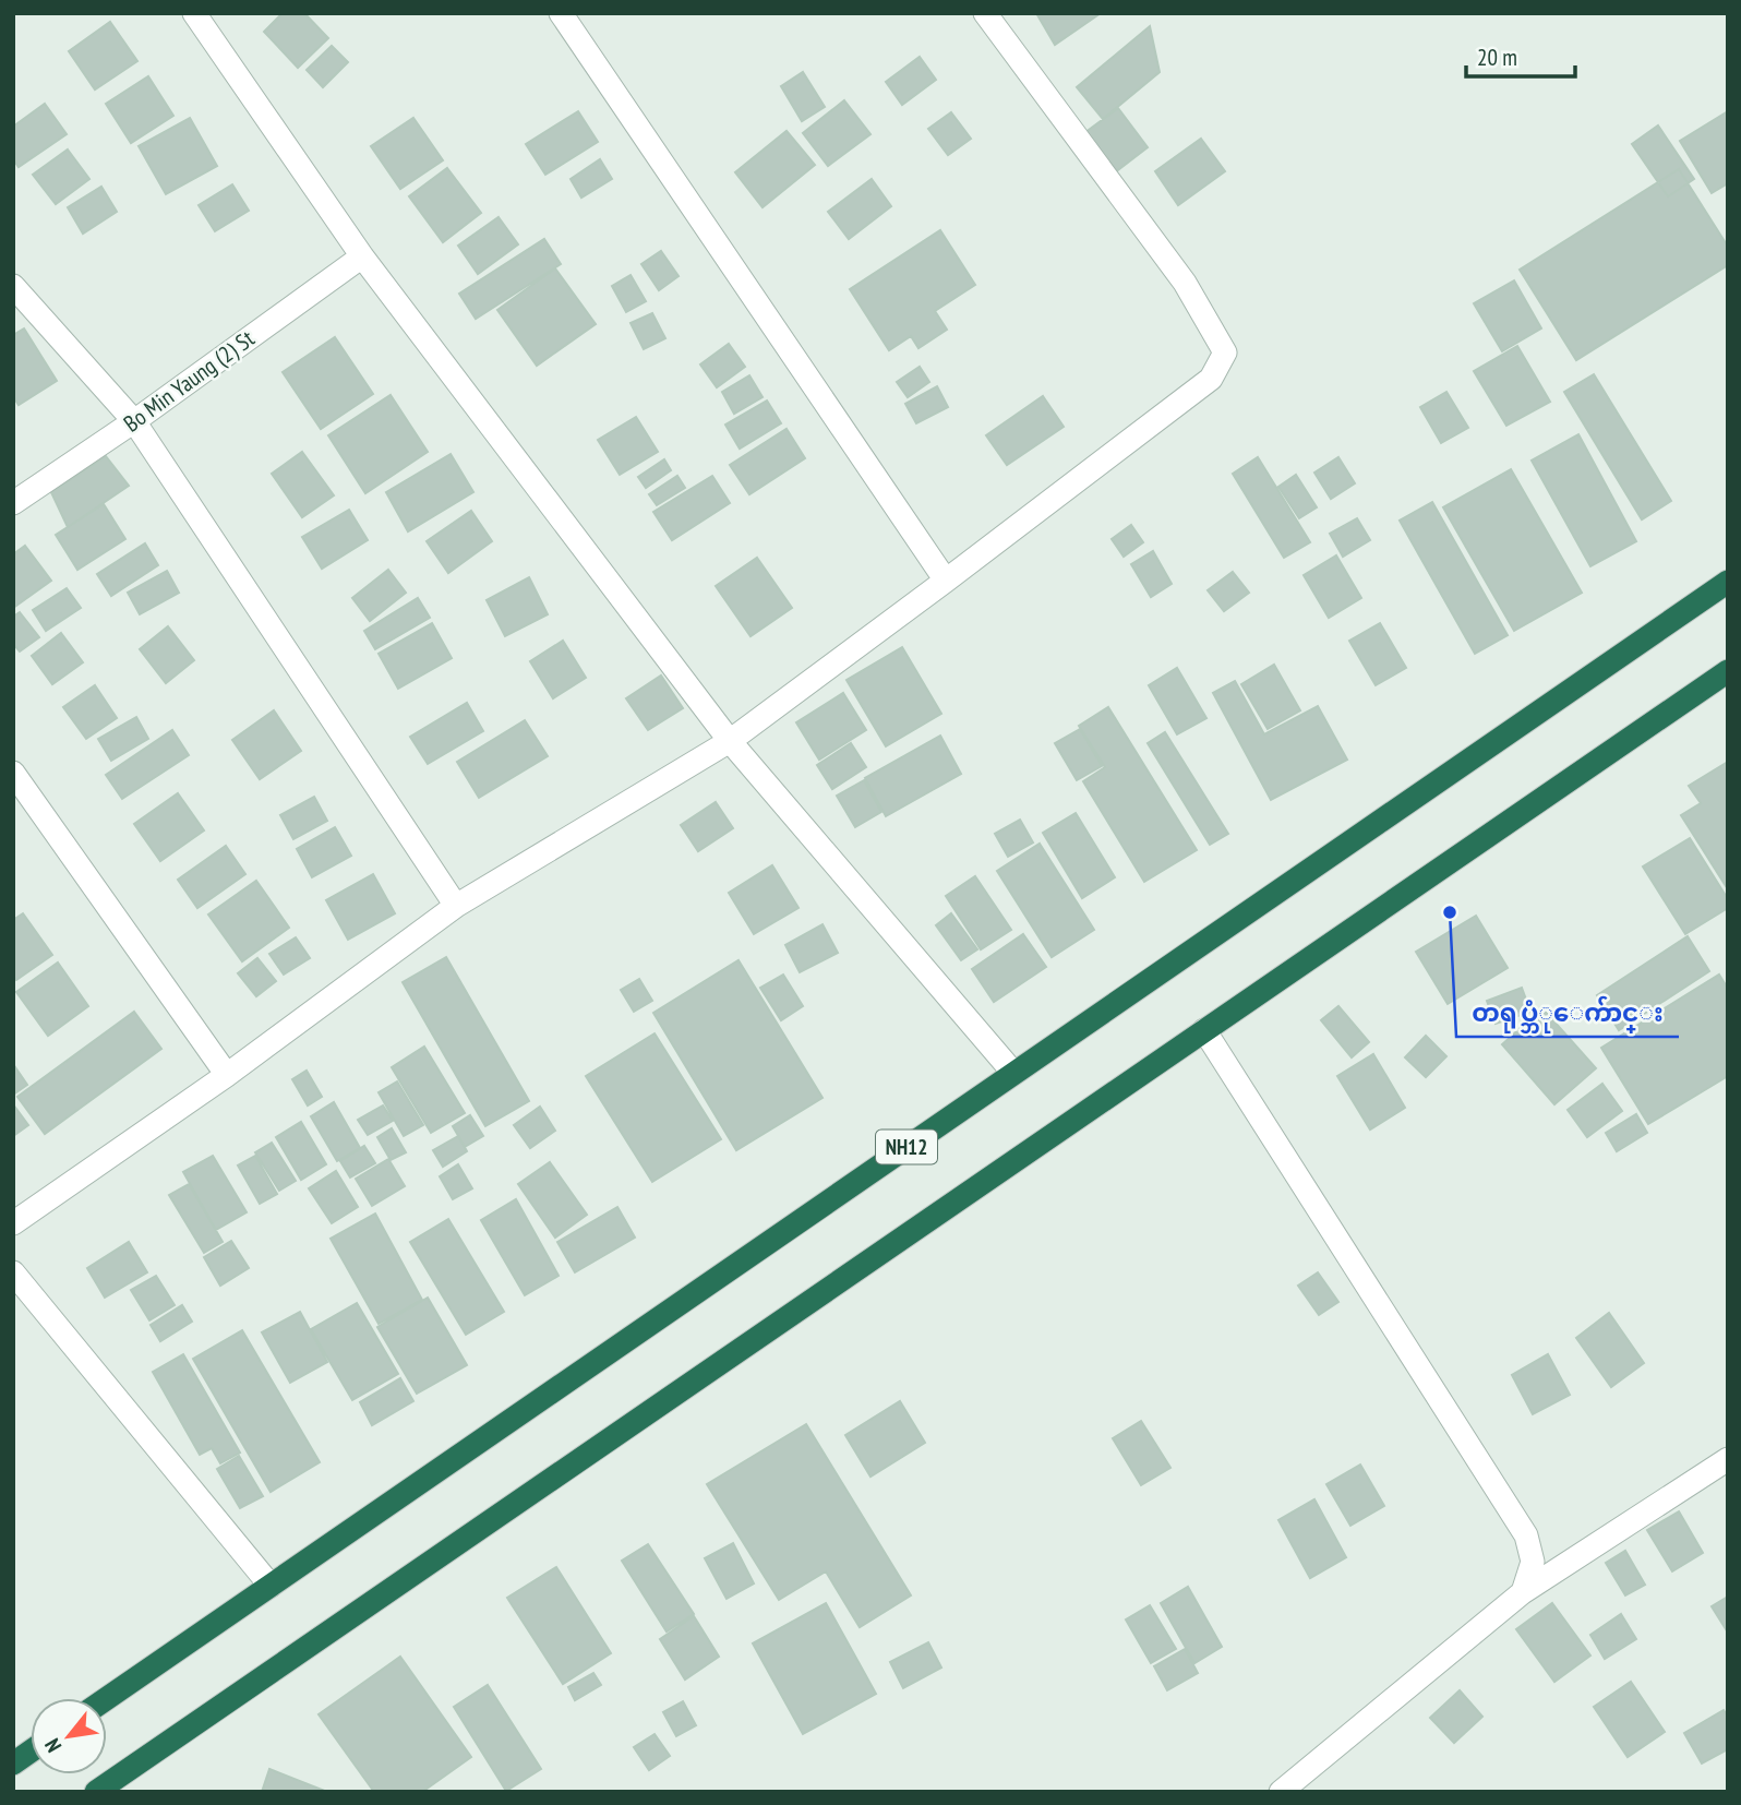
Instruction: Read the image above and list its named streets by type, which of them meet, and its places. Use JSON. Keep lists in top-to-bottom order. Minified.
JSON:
{"streets":{"highway":["NH12"],"street":["Bo Min Yaung (2) St"]},"places":["တရုပ္ဘံုေက်ာင္း"],"scale_bar":"20 m","north":"bottom left"}
